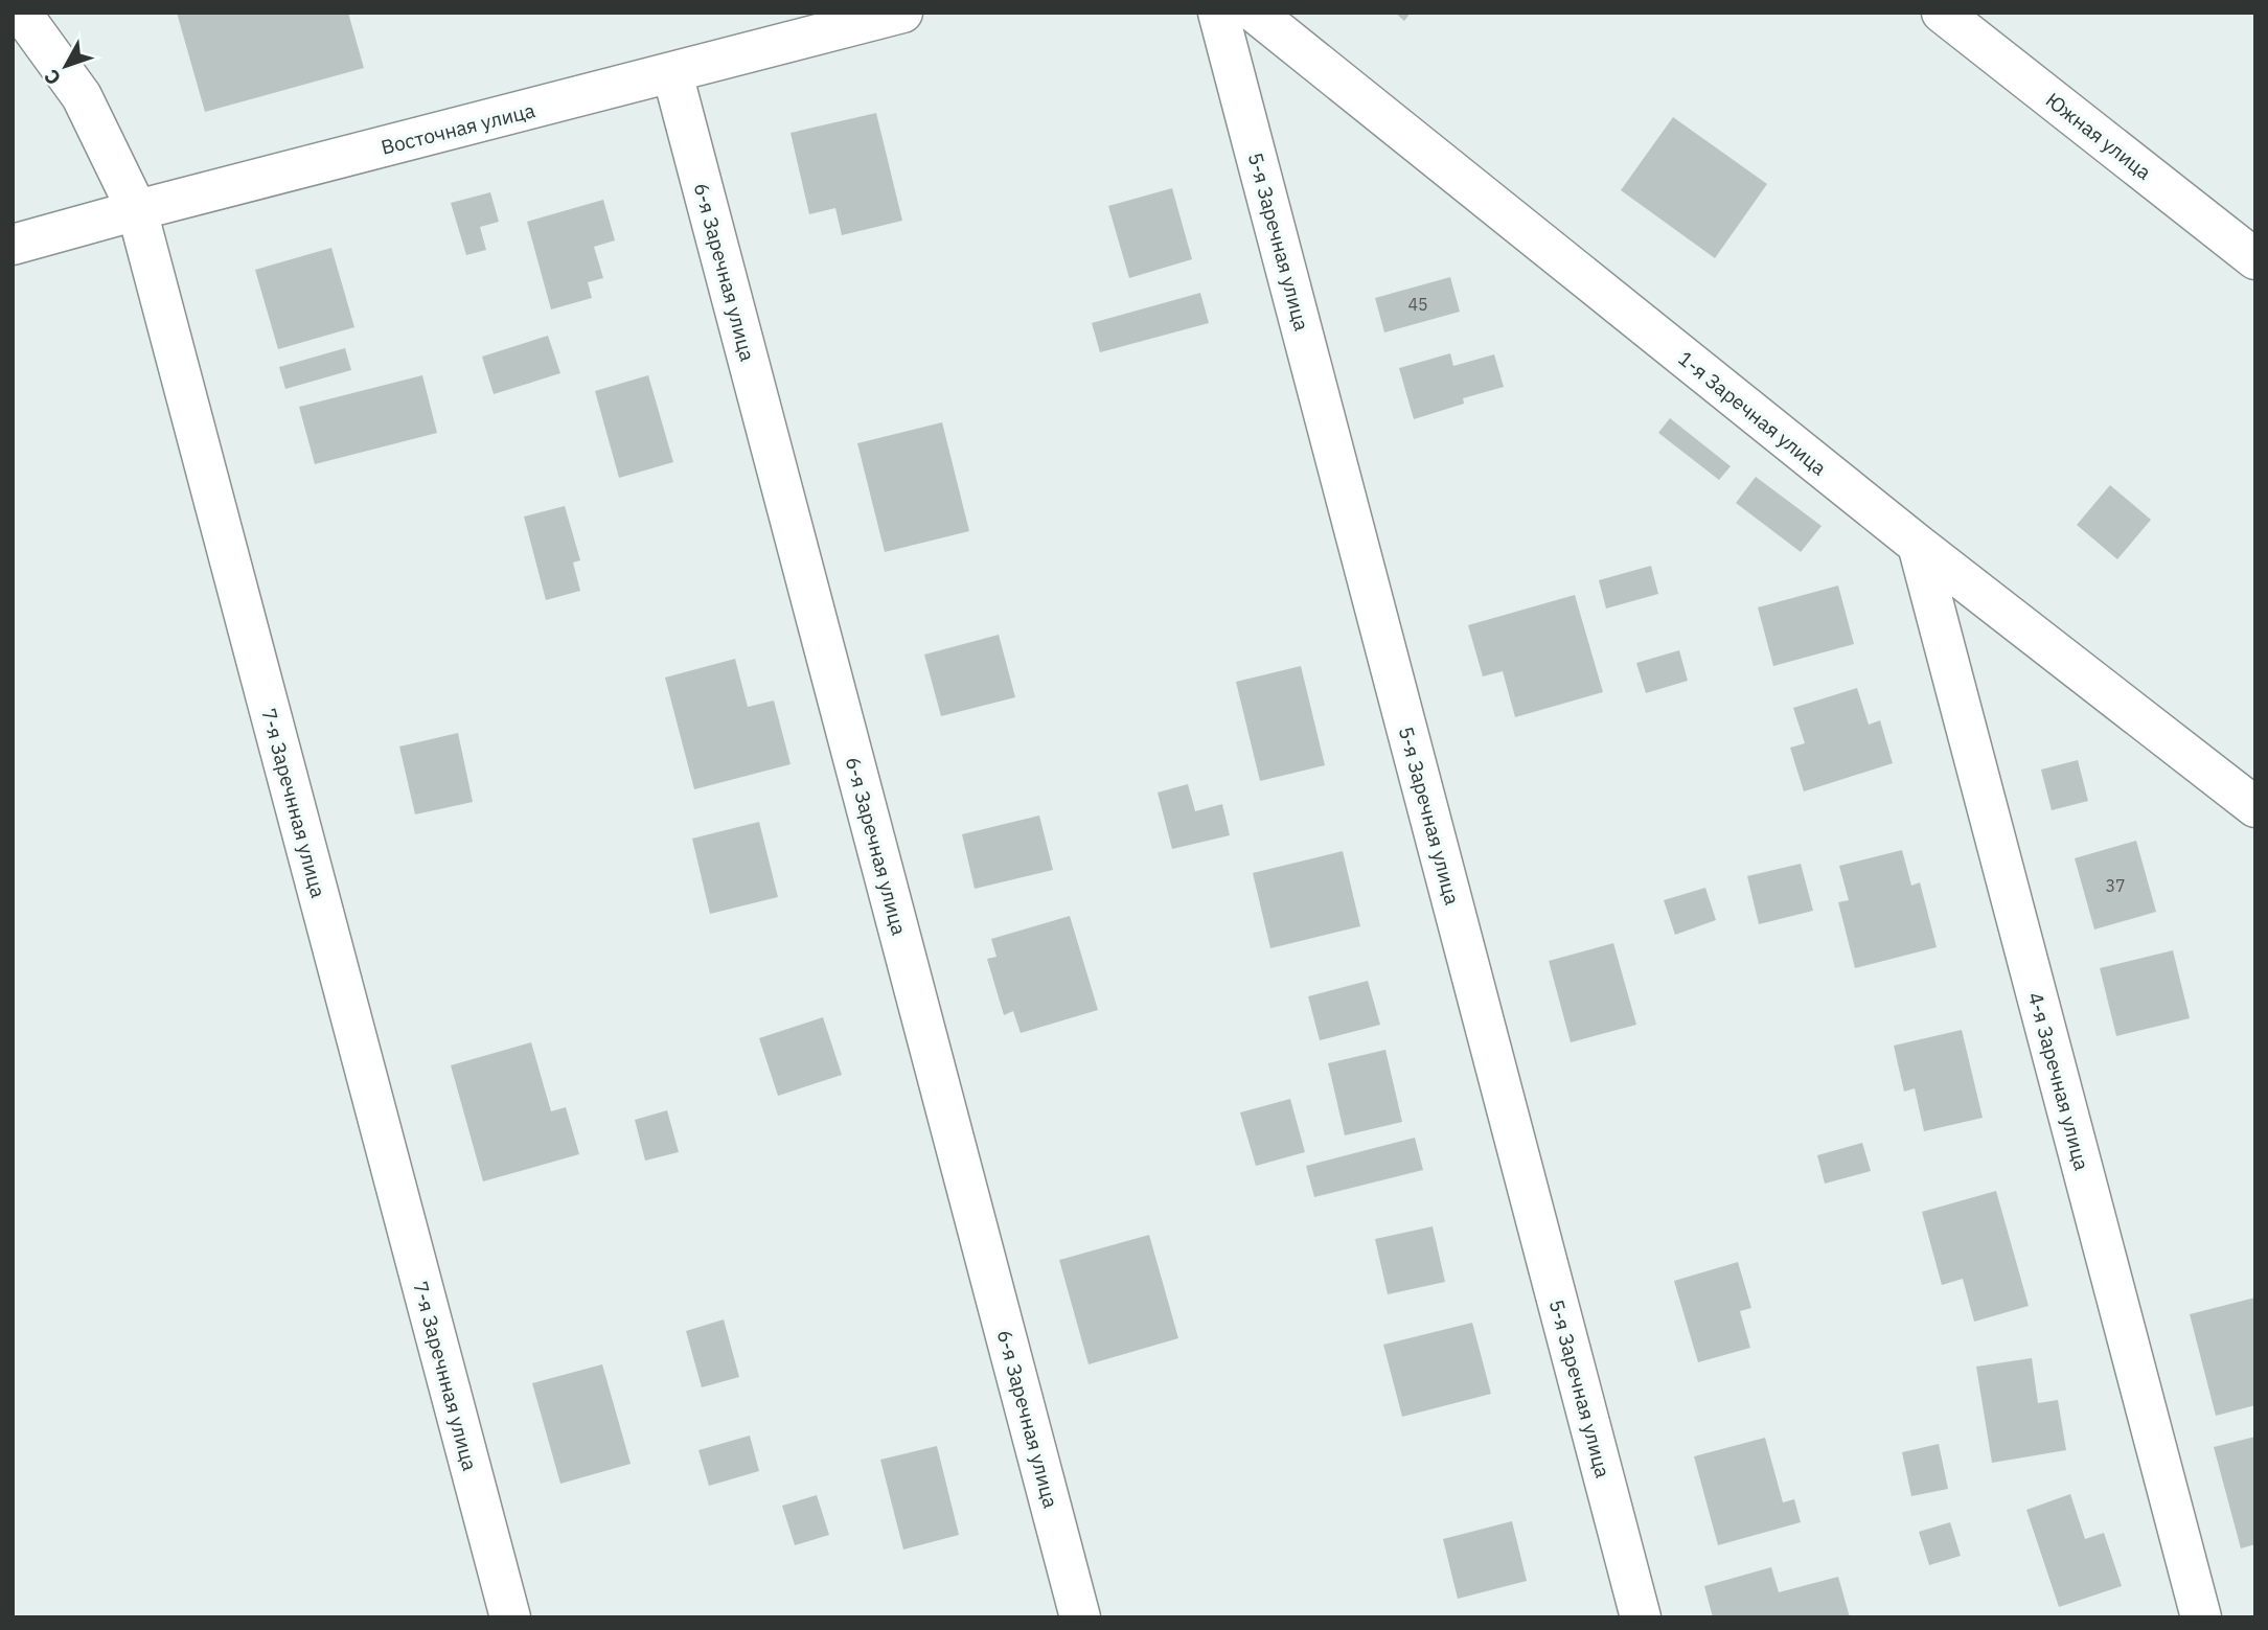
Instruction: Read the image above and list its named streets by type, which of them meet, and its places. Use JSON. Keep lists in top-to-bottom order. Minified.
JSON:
{"streets":{"street":["Восточная улица","Южная улица","5-я Заречная улица","6-я Заречная улица","1-я Заречная улица","7-я Заречнная улица","4-я Заречная улица"]},"crossings":[["Восточная улица","6-я Заречная улица"],["Восточная улица","7-я Заречнная улица"],["1-я Заречная улица","4-я Заречная улица"]],"house_numbers":["45","37"],"north":"bottom left"}
